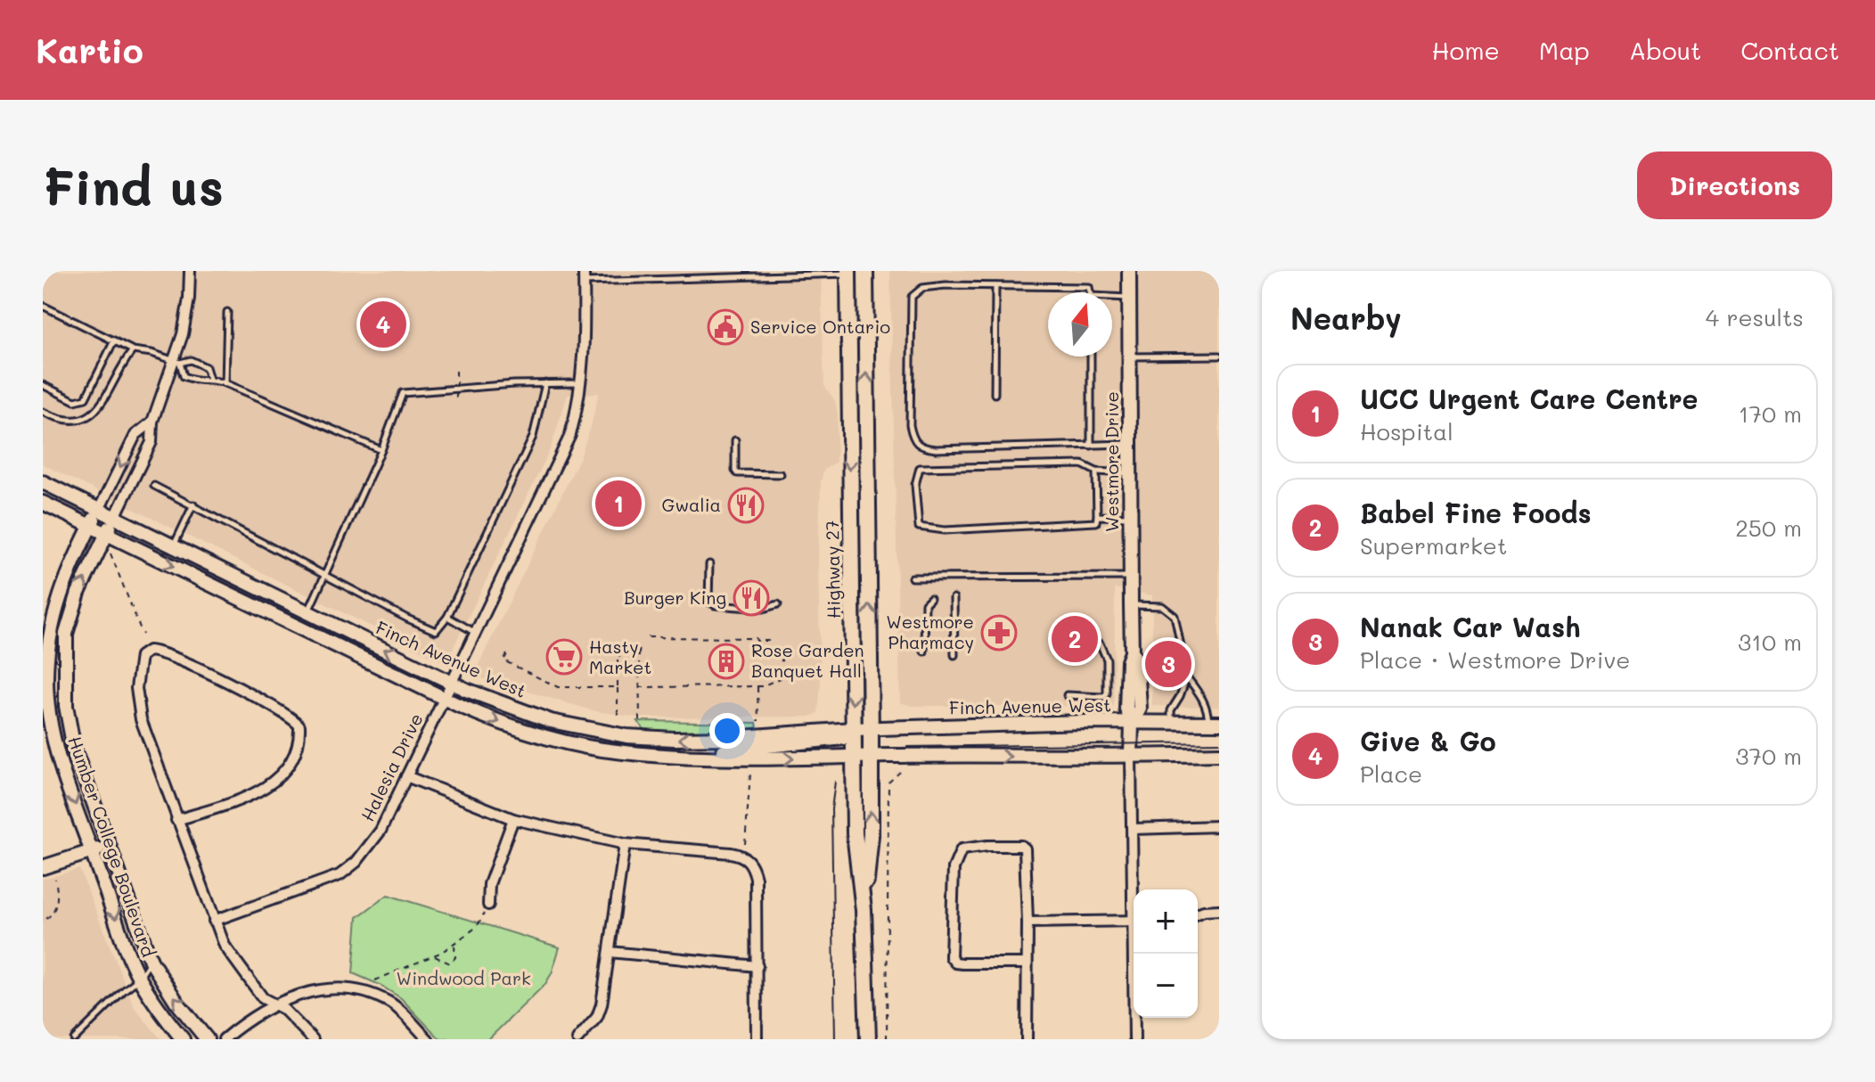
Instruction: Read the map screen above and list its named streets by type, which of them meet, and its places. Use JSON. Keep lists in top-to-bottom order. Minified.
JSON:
{"streets":{"main road":["Westmore Drive","Highway 27","Finch Avenue West","Humber College Boulevard"],"street":["Halesia Drive"]},"crossings":[["Westmore Drive","Finch Avenue West"],["Highway 27","Finch Avenue West"],["Finch Avenue West","Halesia Drive"],["Finch Avenue West","Humber College Boulevard"]],"parks":["Windwood Park"],"places":{"public building":["Service Ontario"],"restaurant":["Gwalia","Burger King"],"pharmacy":["Westmore Pharmacy"],"supermarket":["Hasty Market"],"building":["Rose Garden Banquet Hall"]},"north":"top","page":{"header":"Kartio","nav":["Home","Map","About","Contact"],"buttons":"Directions","title":"Find us","heading":["Nearby","4 results"],"pins":["4","1","2","3"],"list":[{"mark":"1","name":"UCC Urgent Care Centre","note":"Hospital","value":"170 m"},{"mark":"2","name":"Babel Fine Foods","note":"Supermarket","value":"250 m"},{"mark":"3","name":"Nanak Car Wash","note":"Place · Westmore Drive","value":"310 m"},{"mark":"4","name":"Give & Go","note":"Place","value":"370 m"}],"map_buttons":["+","−"]}}
